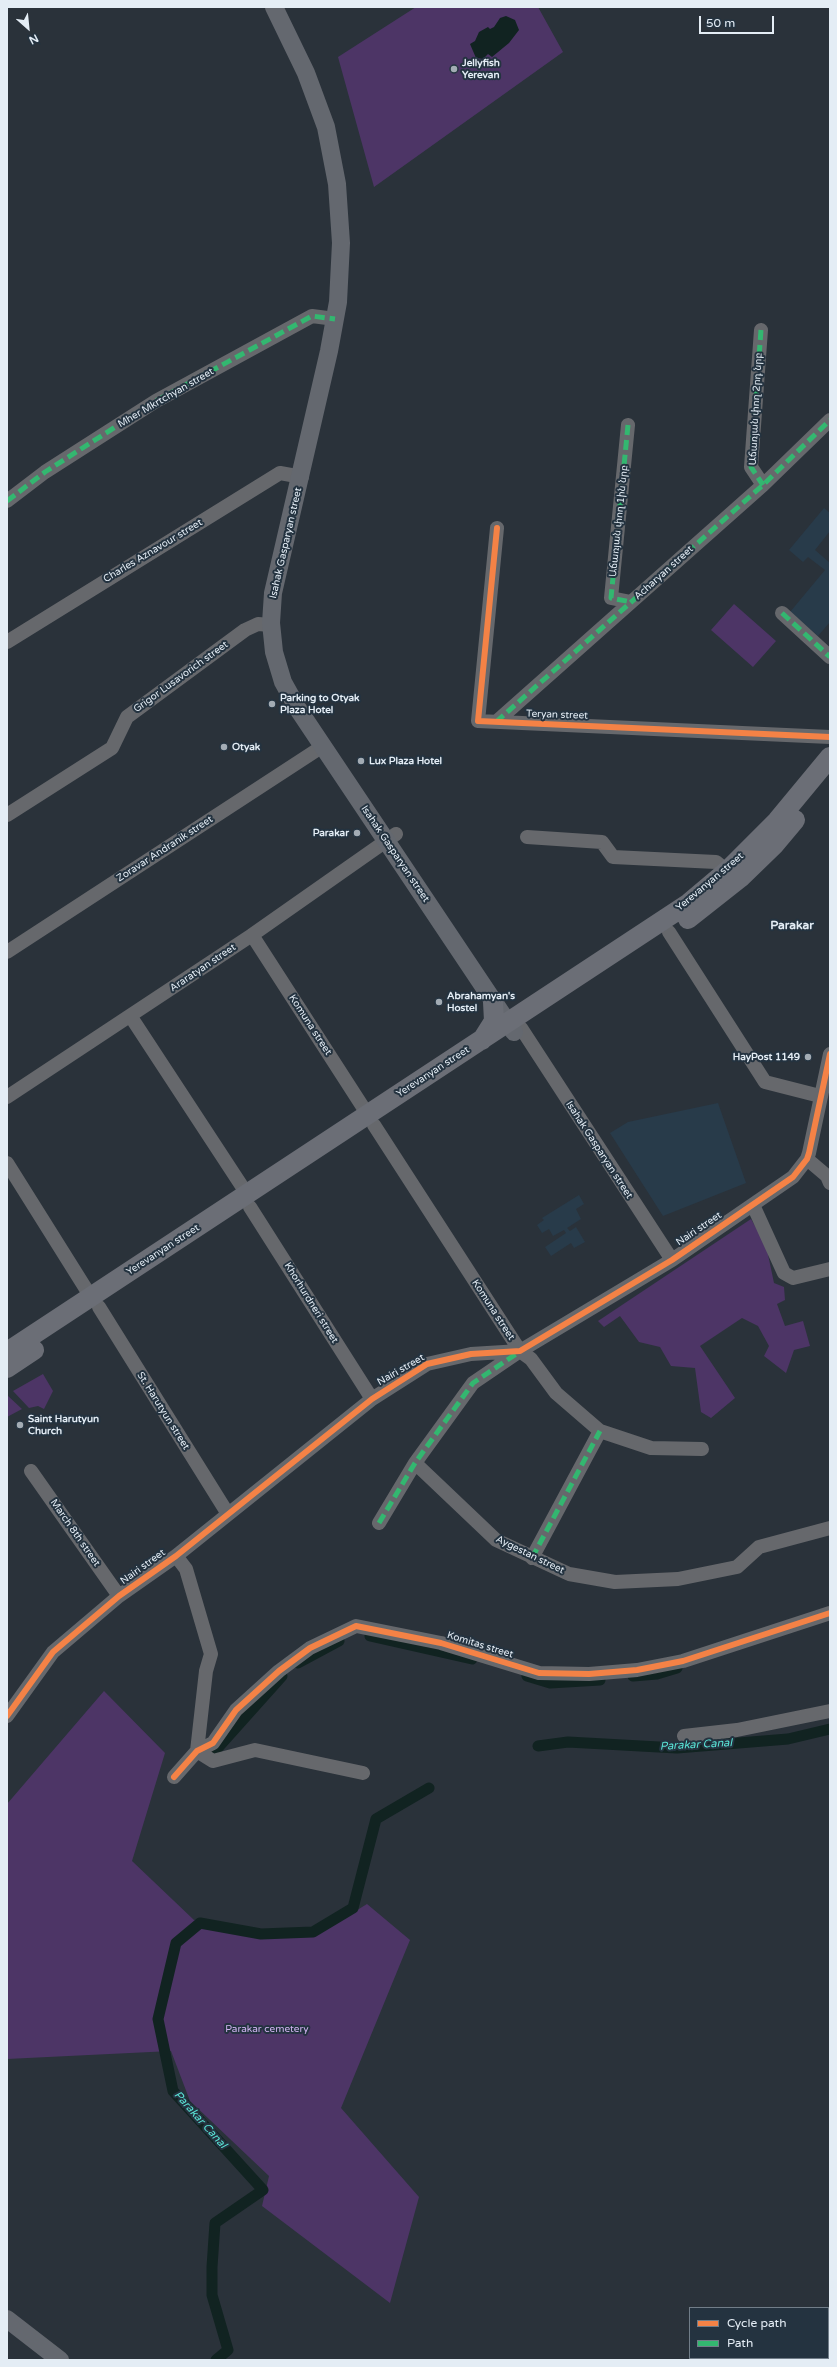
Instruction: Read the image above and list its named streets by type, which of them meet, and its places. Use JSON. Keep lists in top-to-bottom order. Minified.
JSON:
{"streets":{"highway":["Yerevanyan street"],"main road":["Isahak Gasparyan street"],"street":["Mher Mkrtchyan street","Աճառյան փող 2րդ նրբ","Աճառյան փող 1ին նրբ","Charles Aznavour street","Acharyan street","Grigor Lusavorich street","Teryan street","Zoravar Andranik street","Araratyan street","Komuna street","Nairi street","Khorhurdneri street","St. Harutyun street","March 8th street","Aygestan street","Komitas street"]},"crossings":[["Mher Mkrtchyan street","Isahak Gasparyan street"],["Աճառյան փող 2րդ նրբ","Acharyan street"],["Աճառյան փող 1ին նրբ","Acharyan street"],["Isahak Gasparyan street","Charles Aznavour street"],["Isahak Gasparyan street","Grigor Lusavorich street"],["Isahak Gasparyan street","Zoravar Andranik street"],["Isahak Gasparyan street","Yerevanyan street"],["Isahak Gasparyan street","Araratyan street"],["Isahak Gasparyan street","Nairi street"],["Acharyan street","Teryan street"],["Yerevanyan street","Komuna street"],["Yerevanyan street","Khorhurdneri street"],["Yerevanyan street","St. Harutyun street"],["Araratyan street","Komuna street"],["Araratyan street","Khorhurdneri street"],["Komuna street","Nairi street"],["Nairi street","Khorhurdneri street"],["Nairi street","St. Harutyun street"],["Nairi street","March 8th street"]],"districts":["Parakar"],"water":["Parakar Canal"],"parks":["Parakar cemetery"],"places":["Jellyfish Yerevan","Parking to Otyak Plaza Hotel","Otyak","Lux Plaza Hotel","Parakar","Abrahamyan's Hostel","HayPost 1149","Saint Harutyun Church"],"legend":["Cycle path","Path"],"scale_bar":"50 m","north":"bottom right"}
